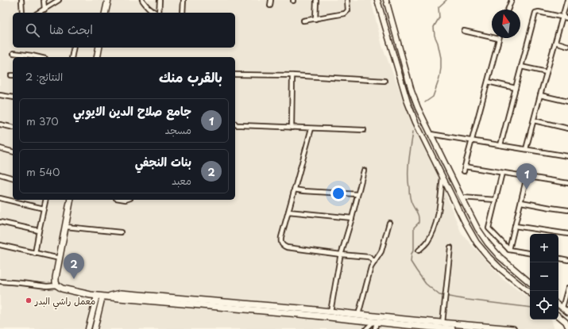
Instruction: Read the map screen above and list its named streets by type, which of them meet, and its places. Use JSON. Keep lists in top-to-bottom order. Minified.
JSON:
{"places":["معمل راشي البدر"],"north":"top","page":{"search":"ابحث هنا","heading":["بالقرب منك","النتائج: 2"],"list":[{"mark":"1","name":"جامع صلاح الدين الايوبي","note":"مسجد","value":"370 m"},{"mark":"2","name":"بنات النجفي","note":"معبد","value":"540 m"}],"pins":["1","2"],"map_buttons":["+","−"]}}
